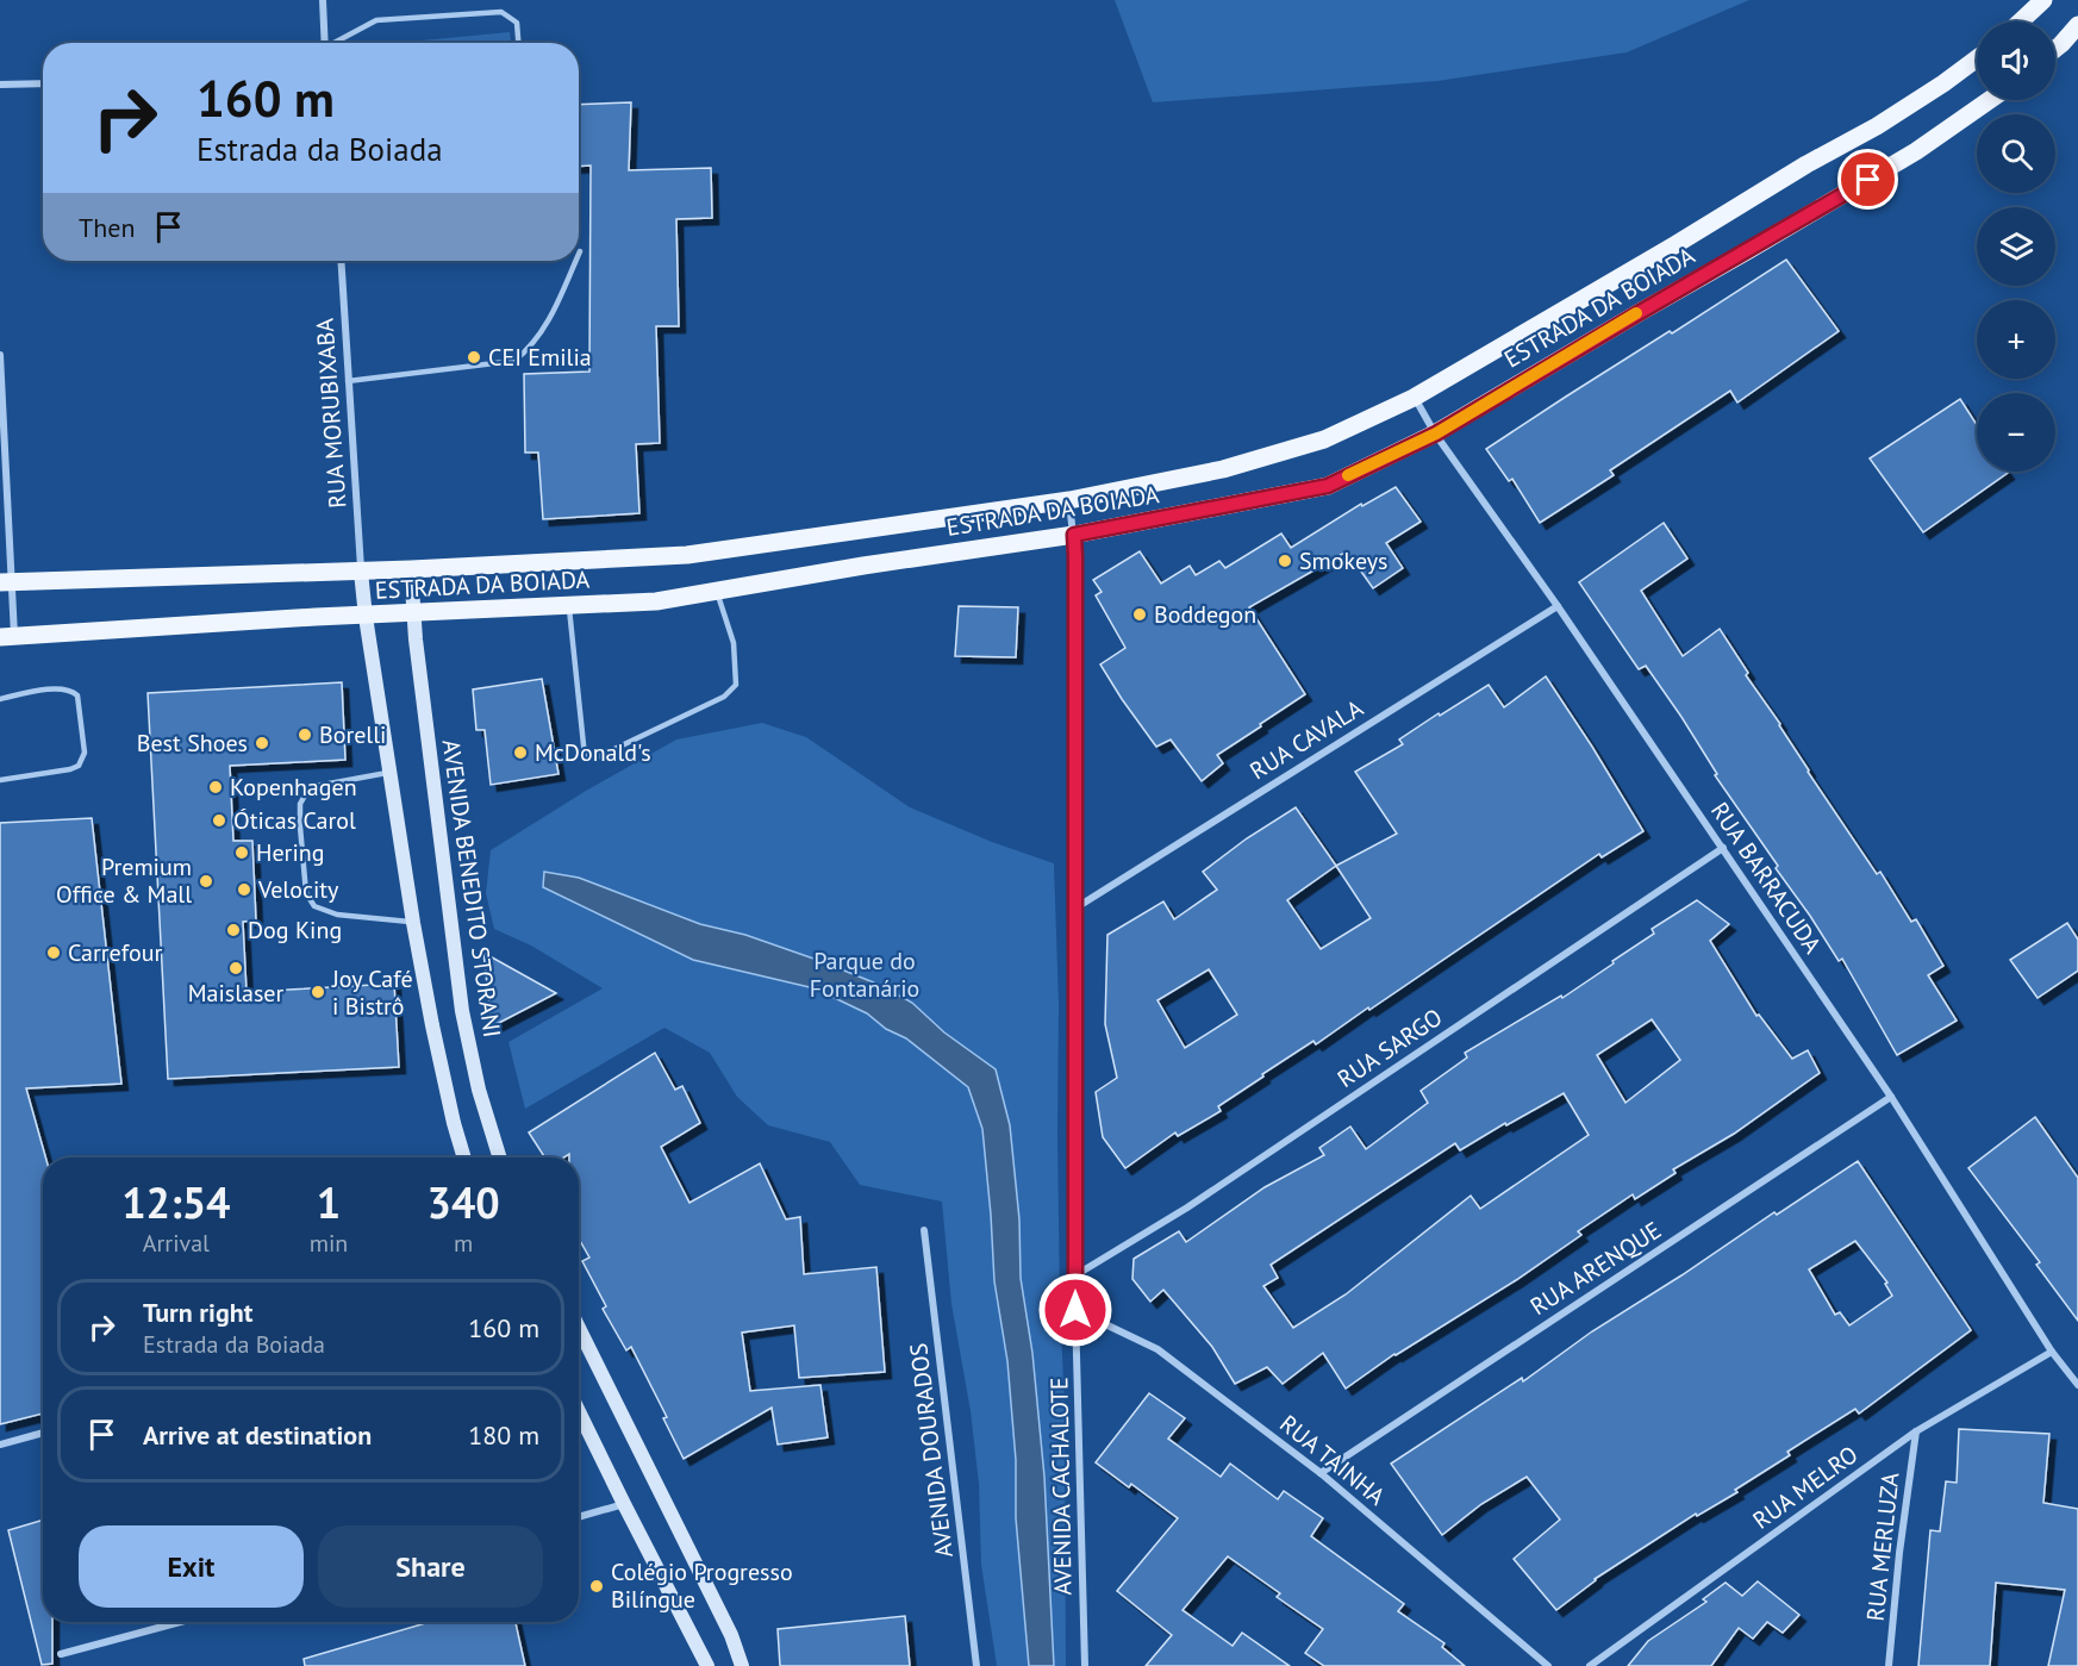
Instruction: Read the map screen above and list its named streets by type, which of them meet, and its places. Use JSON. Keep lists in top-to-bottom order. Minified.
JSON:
{"streets":{"main road":["ESTRADA DA BOIADA","AVENIDA BENEDITO STORANI"],"street":["RUA MORUBIXABA","RUA CAVALA","RUA BARRACUDA","RUA SARGO","RUA ARENQUE","AVENIDA DOURADOS","RUA TAINHA","AVENIDA CACHALOTE","RUA MELRO","RUA MERLUZA"]},"crossings":[["ESTRADA DA BOIADA","RUA MORUBIXABA"],["ESTRADA DA BOIADA","RUA BARRACUDA"],["ESTRADA DA BOIADA","AVENIDA BENEDITO STORANI"],["ESTRADA DA BOIADA","AVENIDA CACHALOTE"],["RUA CAVALA","RUA BARRACUDA"],["RUA CAVALA","AVENIDA CACHALOTE"],["RUA BARRACUDA","RUA SARGO"],["RUA BARRACUDA","RUA ARENQUE"],["RUA BARRACUDA","RUA MELRO"],["RUA SARGO","AVENIDA CACHALOTE"],["RUA ARENQUE","RUA TAINHA"],["RUA TAINHA","AVENIDA CACHALOTE"],["RUA MELRO","RUA MERLUZA"]],"parks":["Parque do Fontanário"],"places":["CEI Emilia","Smokeys","Boddegon","Borelli","Best Shoes","McDonald's","Kopenhagen","Óticas Carol","Hering","Premium Office & Mall","Velocity","Dog King","Carrefour","Maislaser","Joy Café i Bistrô","Colégio Progresso Bilíngue"],"page":{"map_buttons":["+","−"],"turn":["160 m","Estrada da Boiada"],"then":"Then","eta":["12:54","Arrival","1","min","340","m"],"list":[{"name":"Turn right","note":"Estrada da Boiada","value":"160 m"},{"name":"Arrive at destination","value":"180 m"}],"buttons":["Exit","Share"]}}
